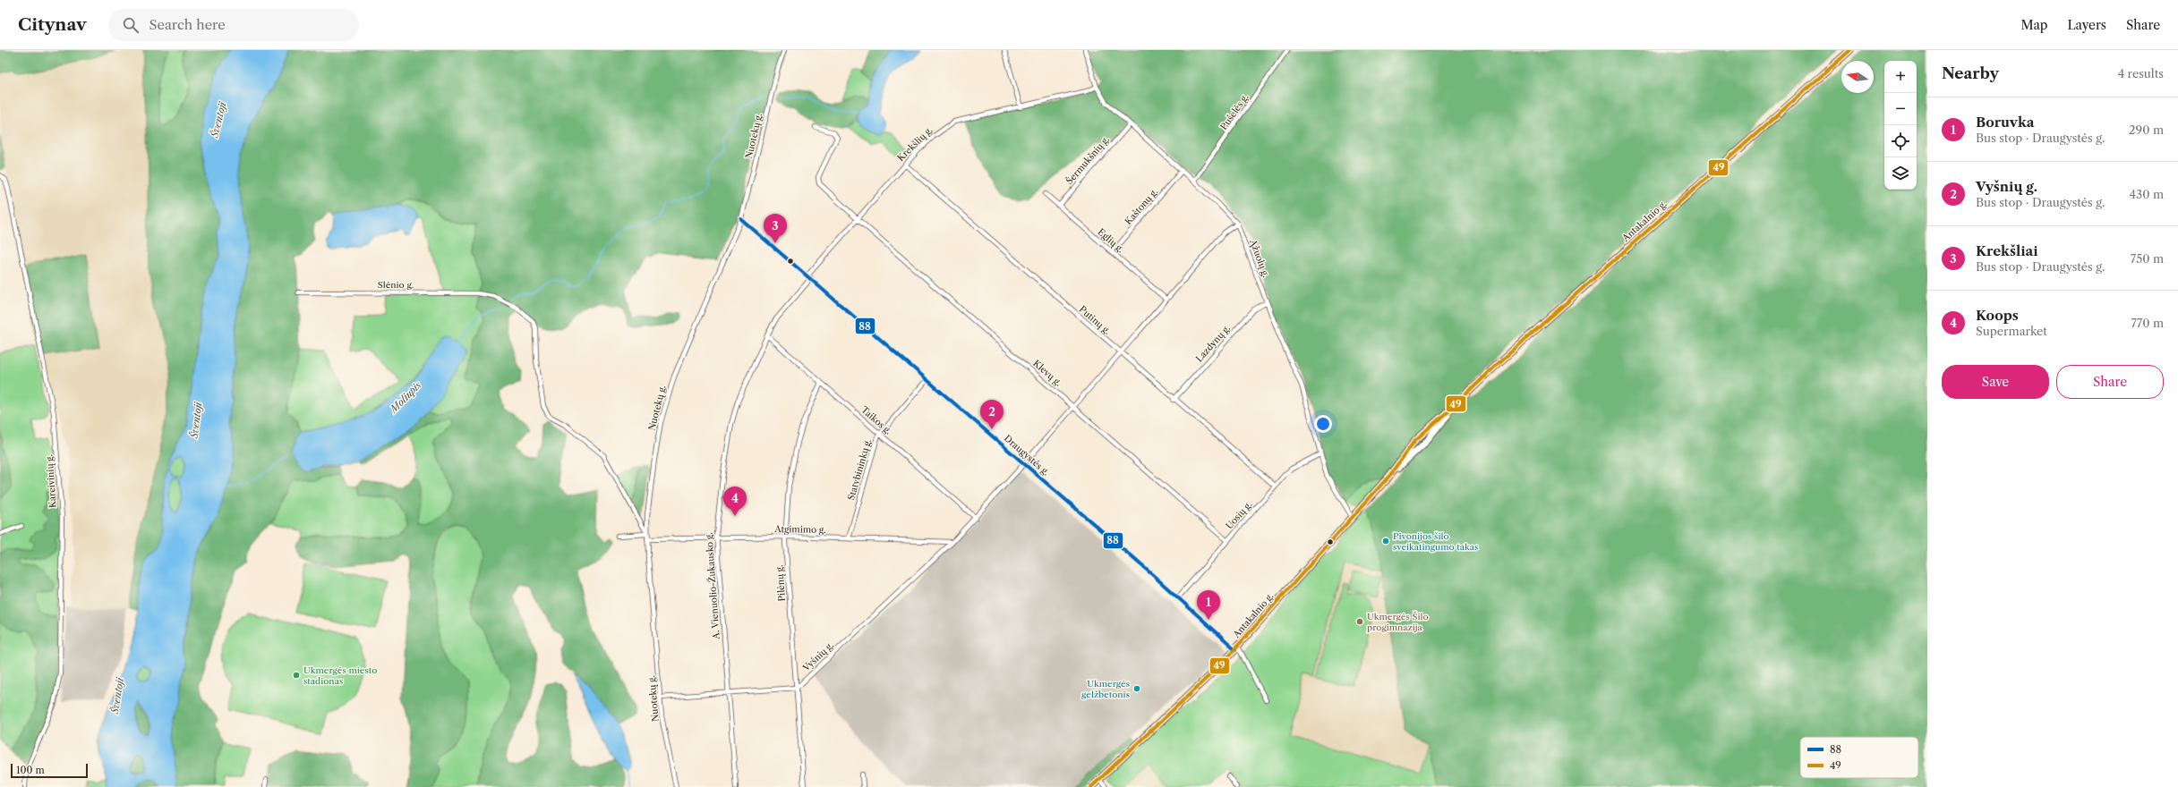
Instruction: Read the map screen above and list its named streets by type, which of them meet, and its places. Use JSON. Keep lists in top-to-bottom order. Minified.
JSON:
{"streets":{"main road":["Antakalnio g."],"street":["Pušelės g.","Nuotekų g.","Krekšlių g.","Šermukšnių g.","Kaštonų g.","Eglių g.","Ąžuolų g.","Slėnio g.","Putinų g.","Lazdynų g.","Klevų g.","Taikos g.","Draugystės g.","Statybininkų g.","Kareivinių g.","Uosių g.","Atgimimo g.","Pilėnų g.","A. Vienuolio-Žukausko g.","Vyšnių g."]},"crossings":[["Pušelės g.","Ąžuolų g."],["Nuotekų g.","Slėnio g."],["Nuotekų g.","Draugystės g."],["Nuotekų g.","Atgimimo g."],["Krekšlių g.","Ąžuolų g."],["Krekšlių g.","Putinų g."],["Krekšlių g.","Klevų g."],["Krekšlių g.","Draugystės g."],["Šermukšnių g.","Eglių g."],["Šermukšnių g.","Ąžuolų g."],["Kaštonų g.","Eglių g."],["Kaštonų g.","Ąžuolų g."],["Antakalnio g.","Ąžuolų g."],["Antakalnio g.","Draugystės g."],["Eglių g.","Vyšnių g."],["Ąžuolų g.","Lazdynų g."],["Ąžuolų g.","Uosių g."],["Ąžuolų g.","Vyšnių g."],["Putinų g.","Lazdynų g."],["Putinų g.","Uosių g."],["Putinų g.","Vyšnių g."],["Klevų g.","Uosių g."],["Klevų g.","Vyšnių g."],["Taikos g.","Statybininkų g."],["Taikos g.","Pilėnų g."],["Taikos g.","A. Vienuolio-Žukausko g."],["Taikos g.","Vyšnių g."],["Draugystės g.","Statybininkų g."],["Draugystės g.","Uosių g."],["Draugystės g.","A. Vienuolio-Žukausko g."],["Draugystės g.","Vyšnių g."],["Statybininkų g.","Atgimimo g."],["Atgimimo g.","Pilėnų g."],["Atgimimo g.","A. Vienuolio-Žukausko g."],["Atgimimo g.","Vyšnių g."],["Pilėnų g.","Vyšnių g."]],"water":["Šventoji","Moliupis"],"places":["Pivonijos šilo sveikatingumo takas","Ukmergės Šilo progimnazija","Ukmergės miesto stadionas","Ukmergės gelžbetonis"],"lines":["transit line 49","transit line 88"],"legend":["88","49"],"scale_bar":"100 m","north":"left","page":{"header":"Citynav","search":"Search here","nav":["Map","Layers","Share"],"heading":["Nearby","4 results"],"map_buttons":["+","−"],"list":[{"mark":"1","name":"Boruvka","note":"Bus stop · Draugystės g.","value":"290 m"},{"mark":"2","name":"Vyšnių g.","note":"Bus stop · Draugystės g.","value":"430 m"},{"mark":"3","name":"Krekšliai","note":"Bus stop · Draugystės g.","value":"750 m"},{"mark":"4","name":"Koops","note":"Supermarket","value":"770 m"}],"pins":["3","2","4","1"],"buttons":["Save","Share"],"scale":"100 m"}}
